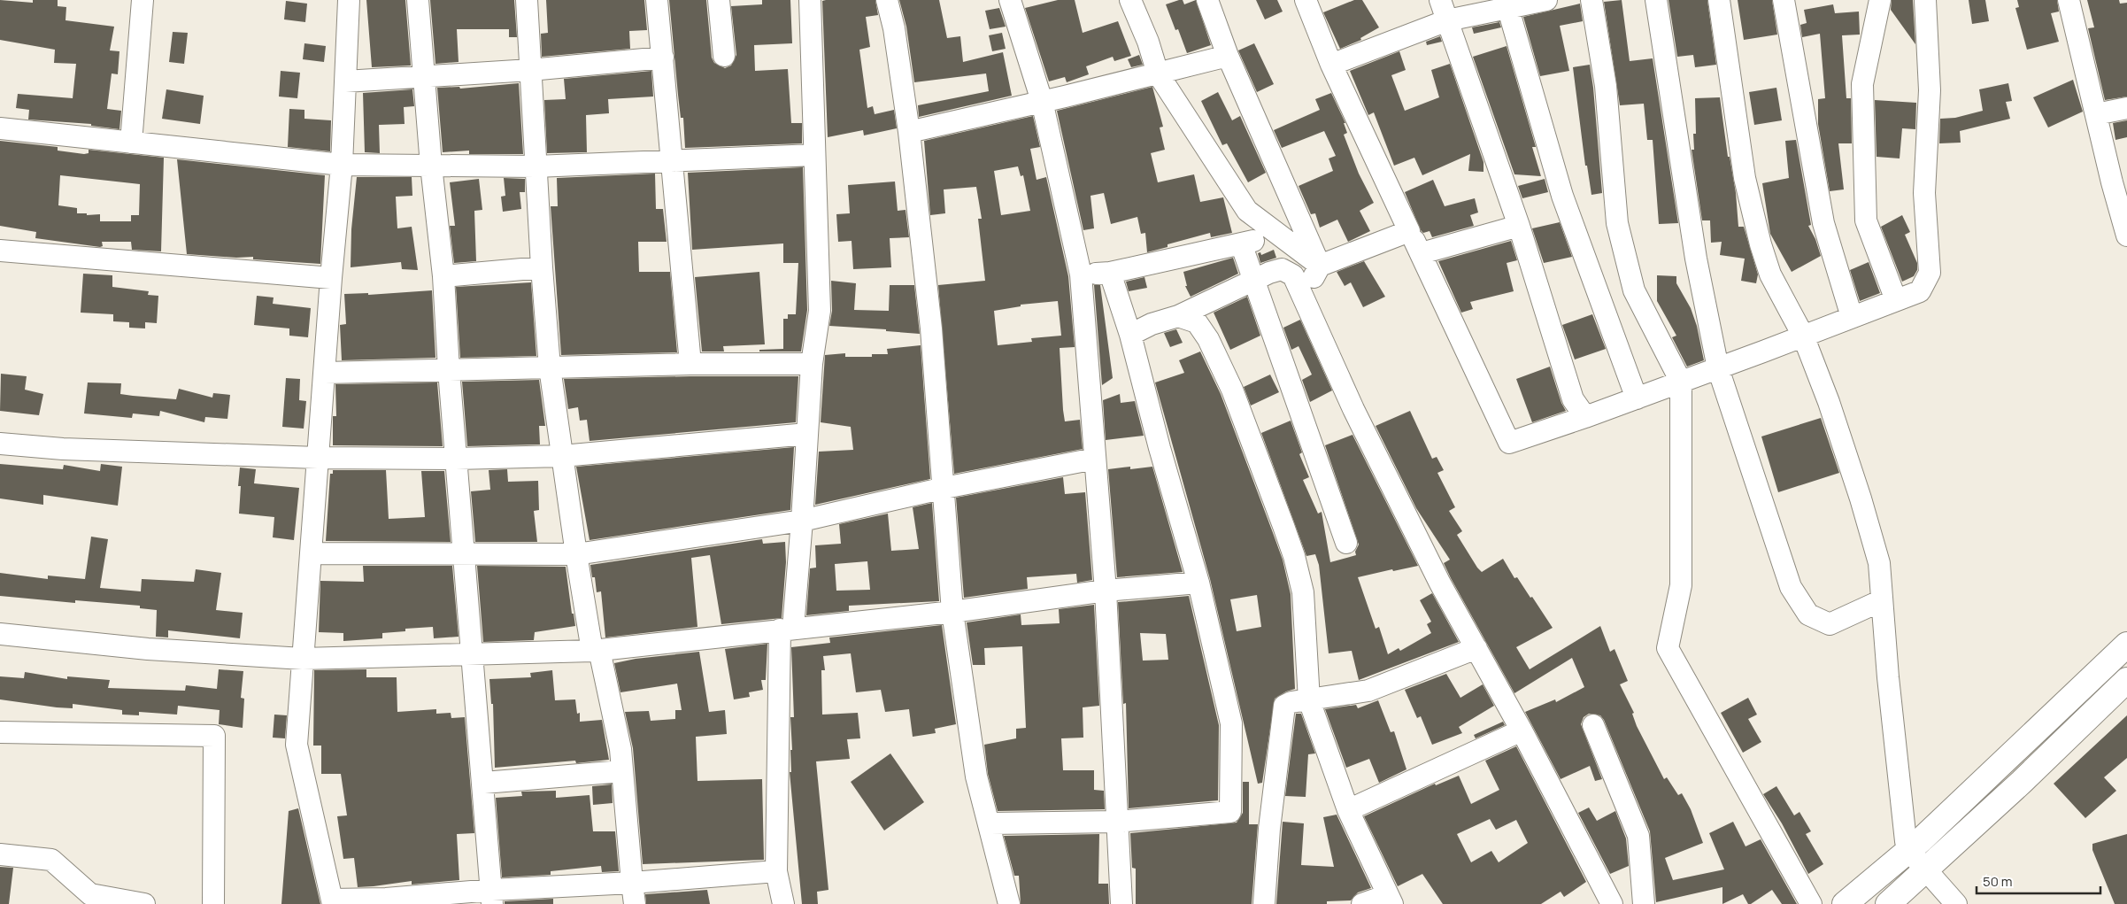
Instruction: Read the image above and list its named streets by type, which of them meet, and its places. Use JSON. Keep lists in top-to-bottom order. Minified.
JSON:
{"scale_bar":"50 m"}
